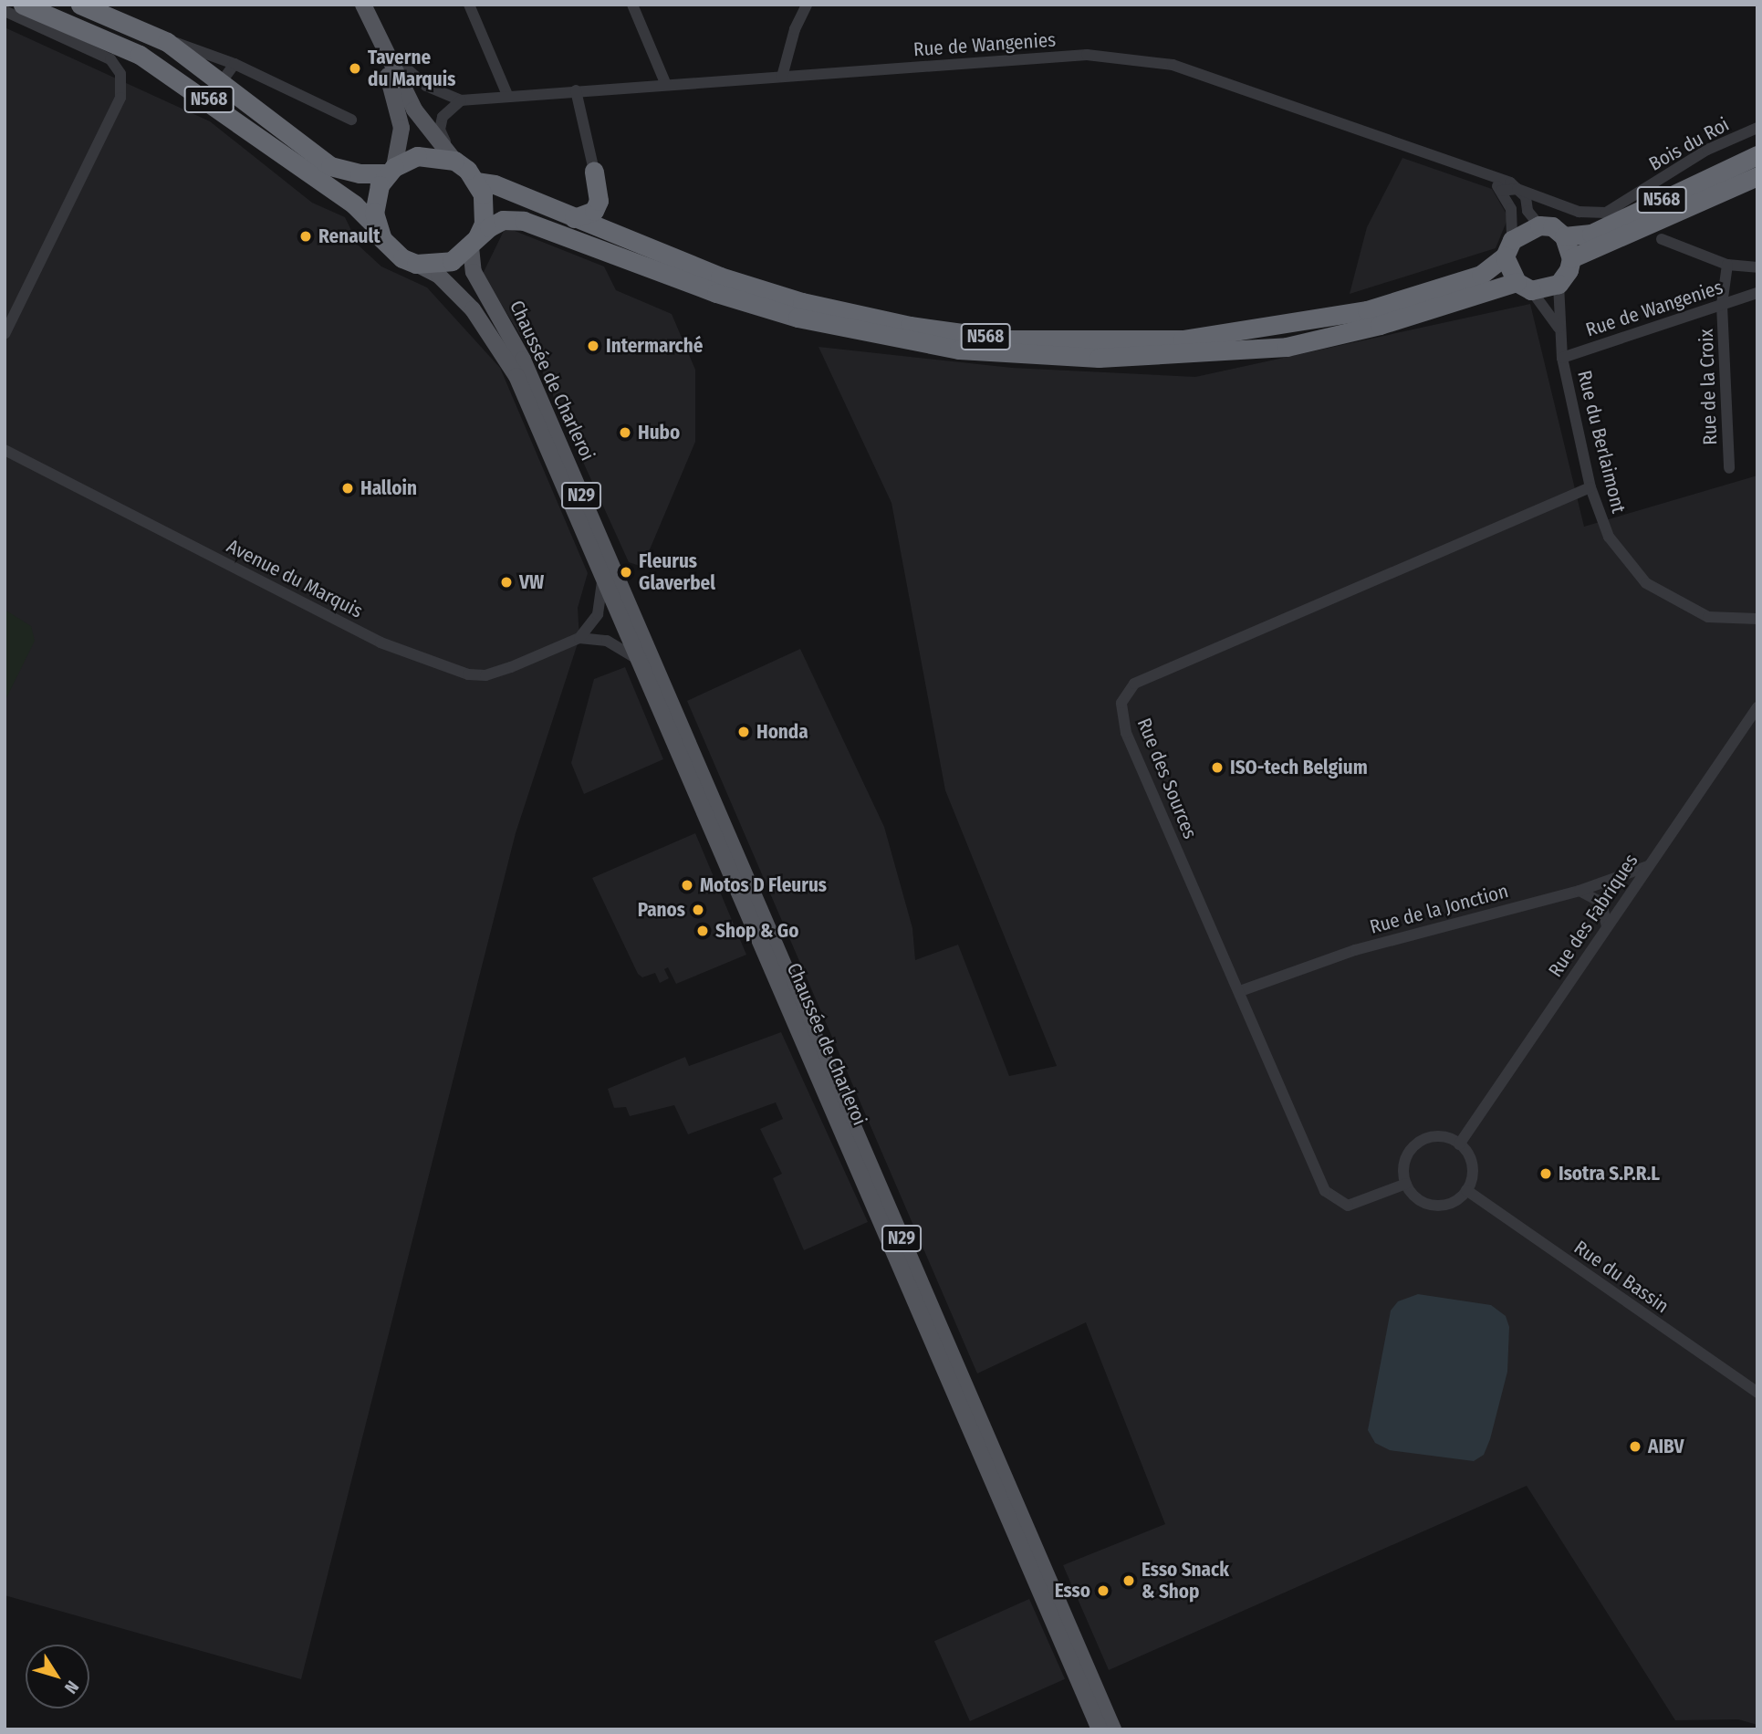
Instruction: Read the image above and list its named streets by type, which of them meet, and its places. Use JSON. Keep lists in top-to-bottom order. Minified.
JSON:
{"streets":{"highway":["N568"],"main road":["Chaussée de Charleroi","N29"],"street":["Rue de Wangenies","Bois du Roi","Rue de la Croix","Rue du Berlaimont","Avenue du Marquis","Rue des Sources","Rue de la Jonction","Rue des Fabriques","Rue du Bassin"]},"crossings":[["Rue de Wangenies","Bois du Roi"],["Rue de Wangenies","Rue de la Croix"],["Rue de Wangenies","Rue du Berlaimont"],["N568","Chaussée de Charleroi"],["N568","Rue du Berlaimont"],["Rue du Berlaimont","Rue des Sources"],["Rue des Sources","Rue de la Jonction"],["Rue des Sources","Rue des Fabriques"],["Rue des Sources","Rue du Bassin"],["Rue de la Jonction","Rue des Fabriques"],["Rue des Fabriques","Rue du Bassin"]],"places":["Taverne du Marquis","Renault","Intermarché","Hubo","Halloin","Fleurus Glaverbel","VW","Honda","ISO-tech Belgium","Motos D Fleurus","Panos","Shop & Go","Isotra S.P.R.L","AIBV","Esso Snack & Shop","Esso"],"north":"bottom right"}
